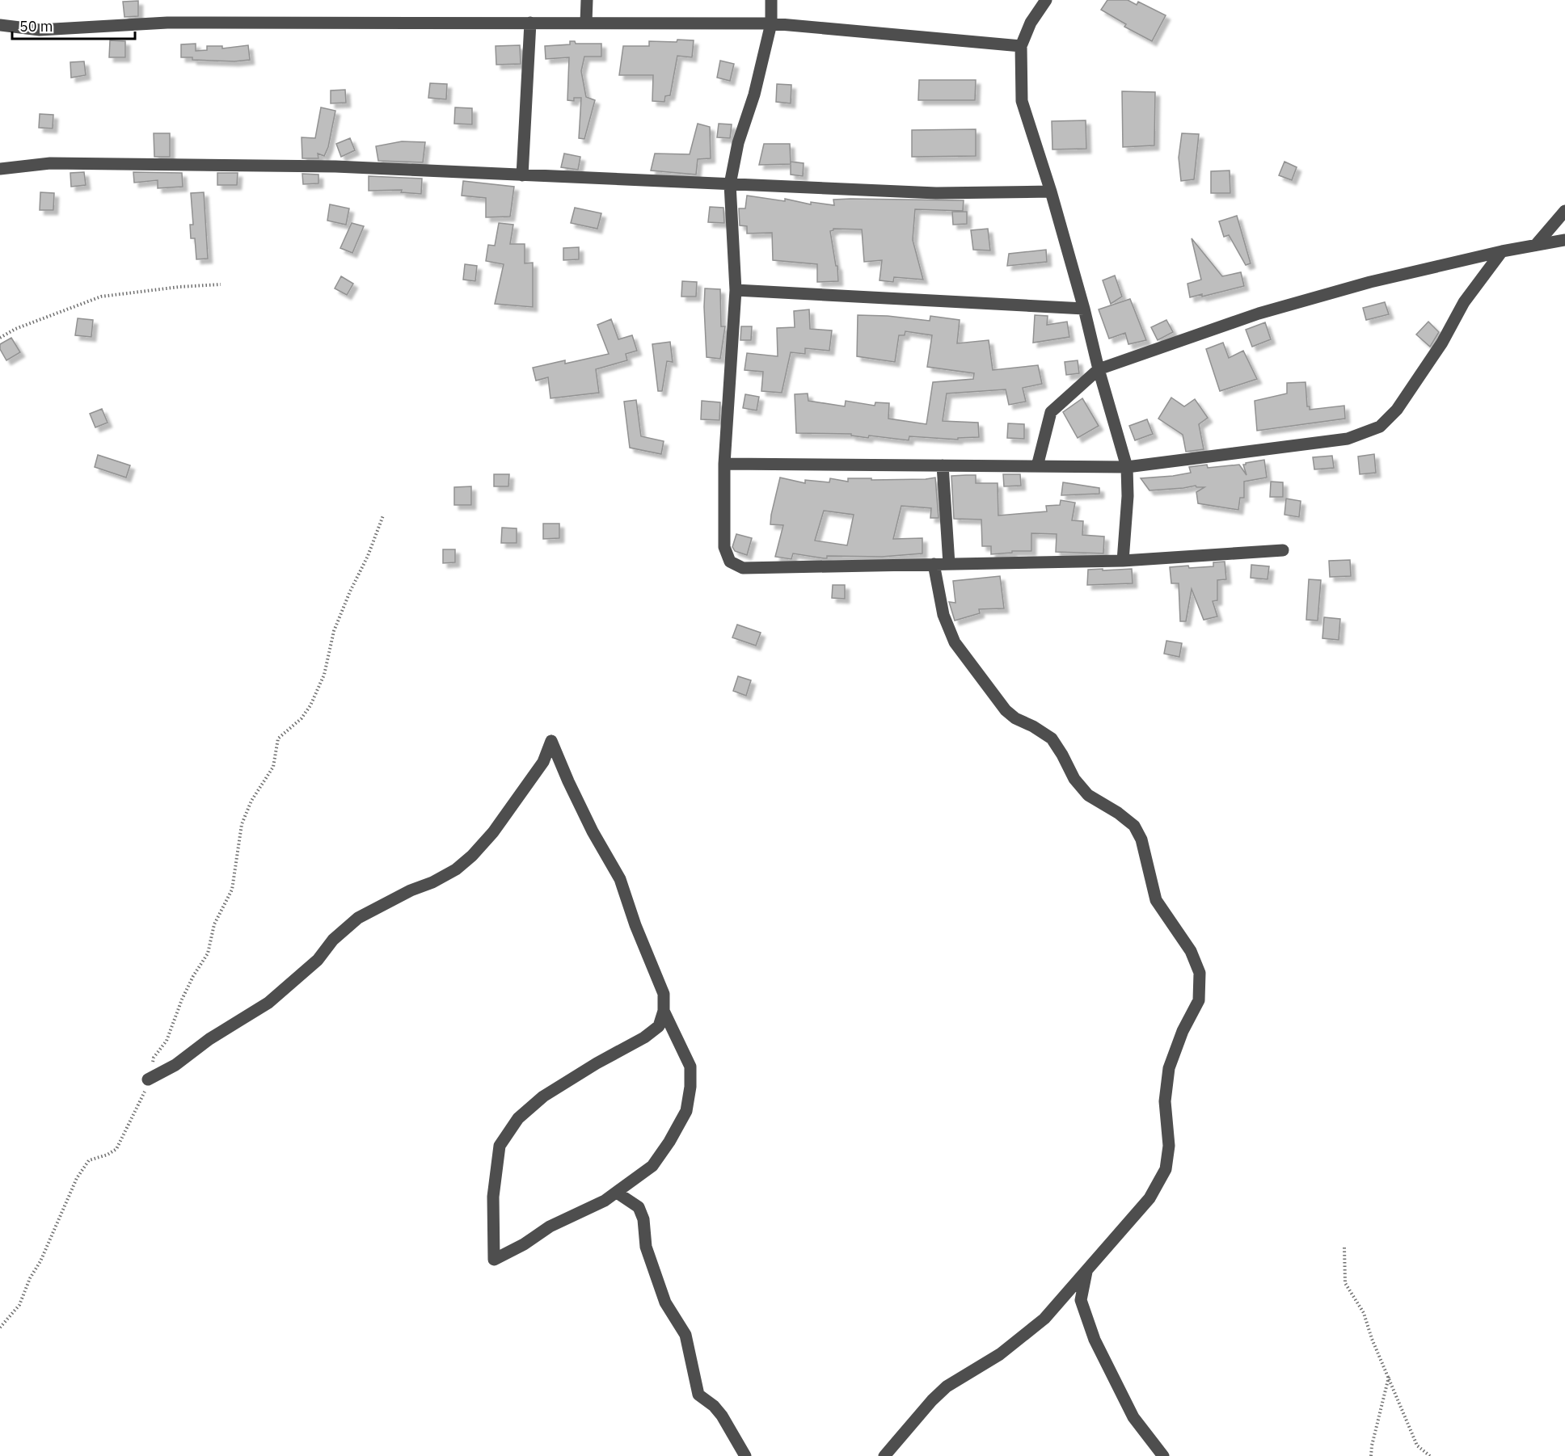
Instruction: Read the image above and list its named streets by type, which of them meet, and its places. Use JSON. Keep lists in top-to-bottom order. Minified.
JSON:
{"scale_bar":"50 m"}
